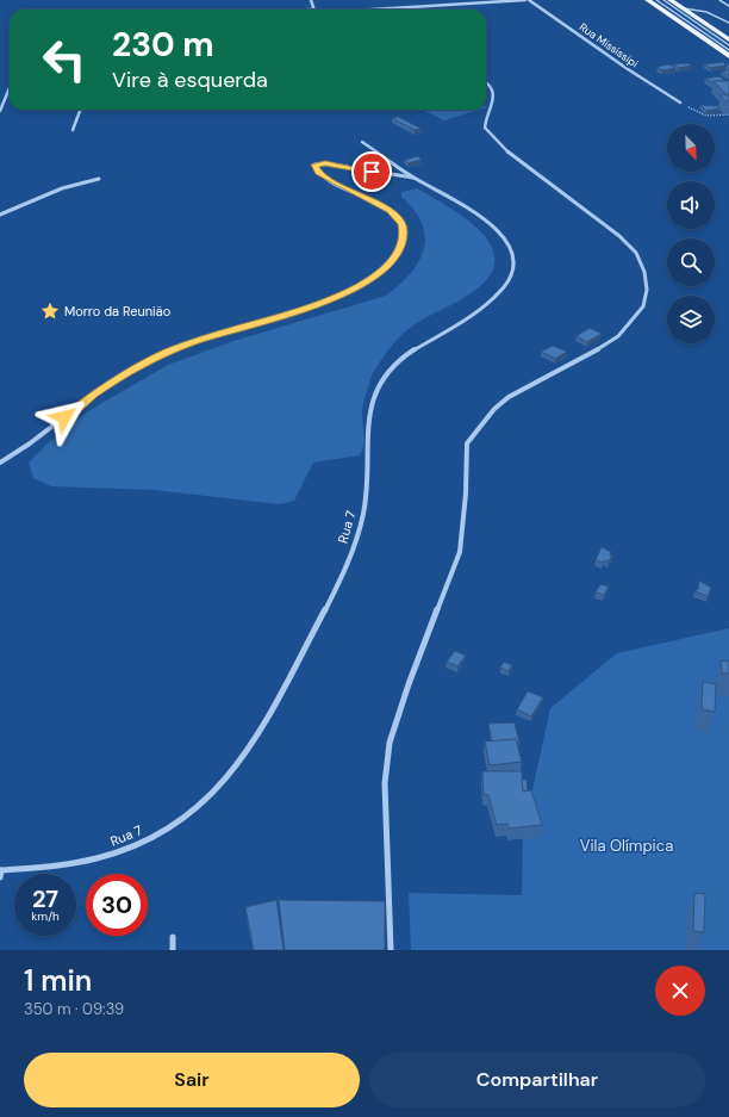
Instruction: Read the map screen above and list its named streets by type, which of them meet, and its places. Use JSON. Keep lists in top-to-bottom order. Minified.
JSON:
{"streets":{"street":["Rua Mississipi","Rua 7"]},"parks":["Vila Olímpica"],"places":{"place":["Morro da Reunião"]},"north":"bottom right","page":{"turn":["230 m","Vire à esquerda"],"speed":"27 km/h","limit":"30","heading":["1 min","350 m · 09:39"],"buttons":["Sair","Compartilhar"]}}
